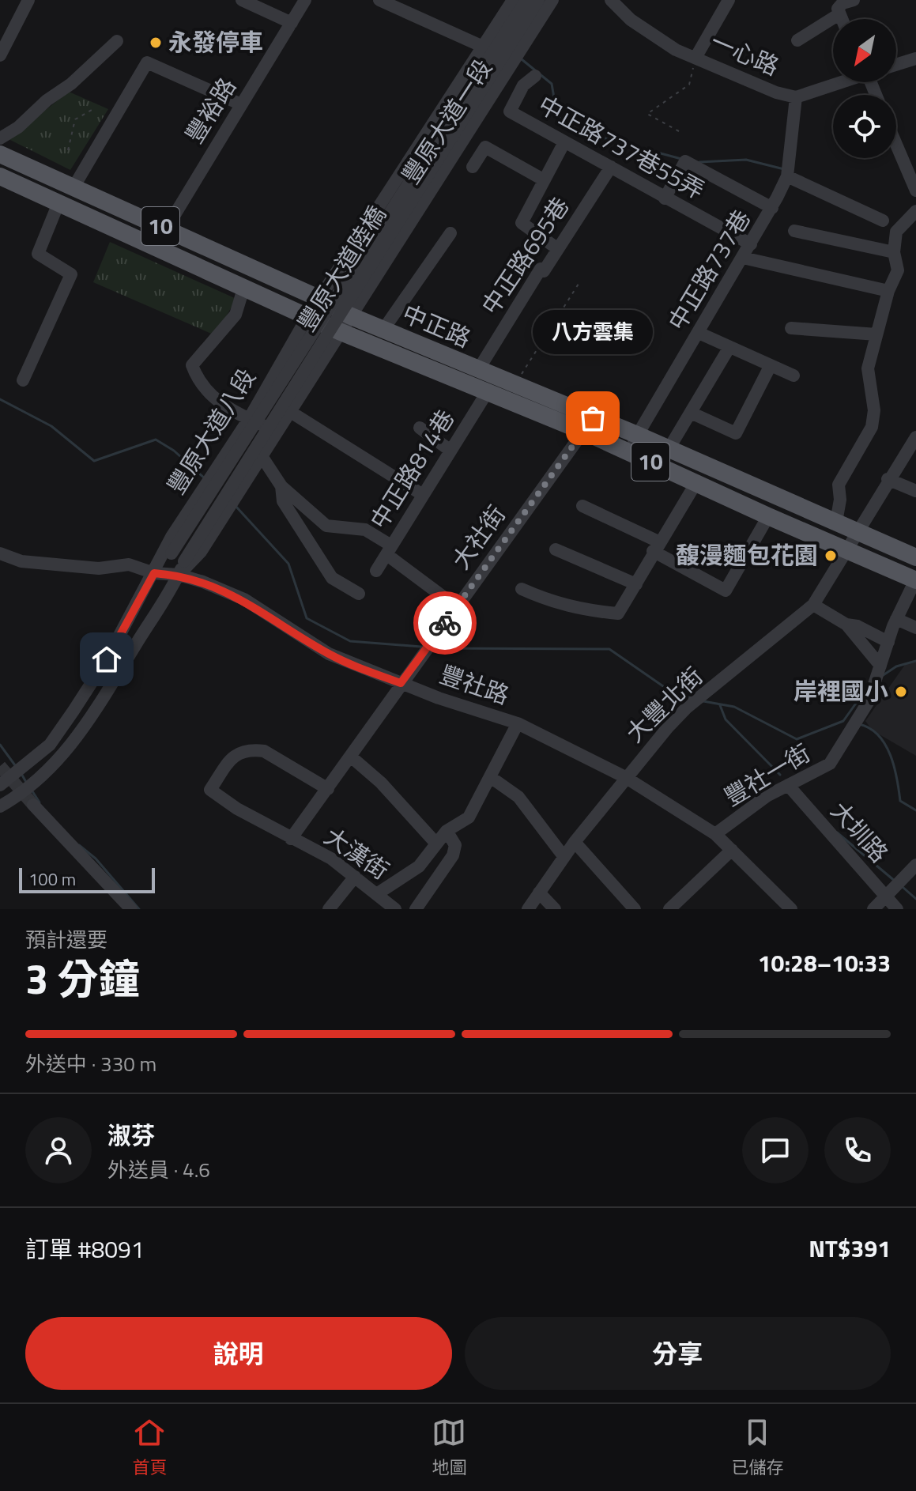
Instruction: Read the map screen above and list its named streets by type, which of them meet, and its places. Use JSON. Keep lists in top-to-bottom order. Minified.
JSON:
{"streets":{"main road":["10","中正路"],"street":["一心路","豐裕路","豐原大道一段","中正路737巷55弄","中正路695巷","豐原大道陸橋","中正路737巷","豐原大道八段","中正路814巷","大社街","豐社路","大豐北街","豐社一街","大圳路","大漢街"]},"crossings":[["一心路","中正路737巷"],["豐裕路","中正路"],["豐原大道一段","中正路"],["豐原大道一段","豐原大道八段"],["中正路737巷55弄","中正路695巷"],["中正路737巷55弄","中正路737巷"],["10","中正路"],["10","大豐北街"],["10","豐社一街"],["中正路695巷","中正路"],["豐原大道陸橋","豐原大道八段"],["豐原大道陸橋","豐社路"],["中正路737巷","中正路"],["中正路","豐原大道八段"],["中正路","中正路814巷"],["中正路","大社街"],["中正路","大豐北街"],["豐原大道八段","豐社路"],["大社街","豐社路"],["大社街","大漢街"],["豐社路","大豐北街"],["豐社路","豐社一街"],["豐社一街","大圳路"]],"places":["永發停車","八方雲集","馥漫麵包花園","岸裡國小"],"scale_bar":"100 m","north":"bottom left","page":{"bubble":"八方雲集","scale":"100 m","heading":["3 分鐘","預計還要","10:28–10:33"],"panel":["淑芬","外送員 · 4.6","訂單 #8091","NT$391"],"bar":"外送中 · 330 m","buttons":["說明","分享"],"tabs":["首頁","地圖","已儲存"]}}
